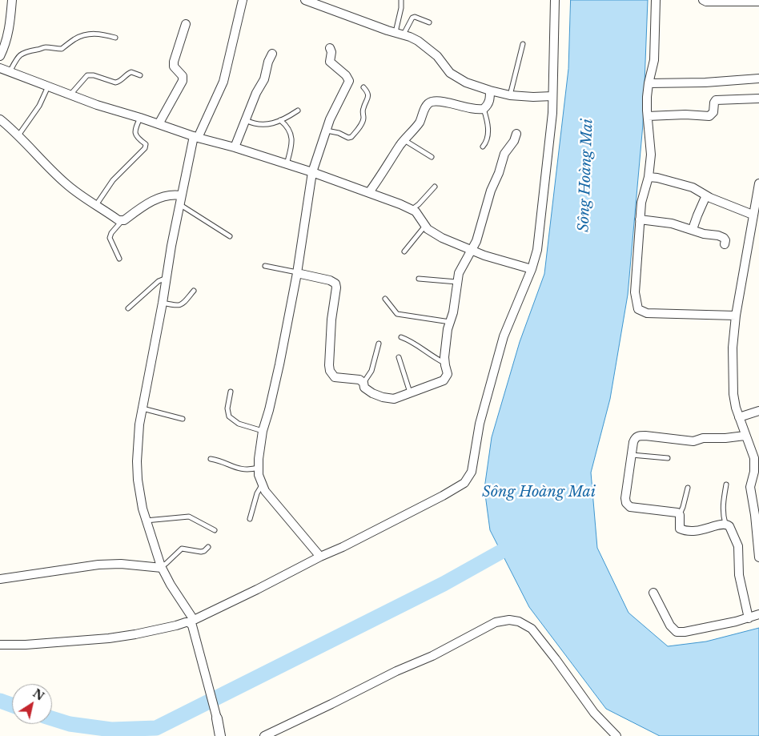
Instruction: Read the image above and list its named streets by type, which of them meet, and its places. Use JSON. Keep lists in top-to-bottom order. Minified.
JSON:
{"water":["Sông Hoàng Mai"],"north":"top right"}
